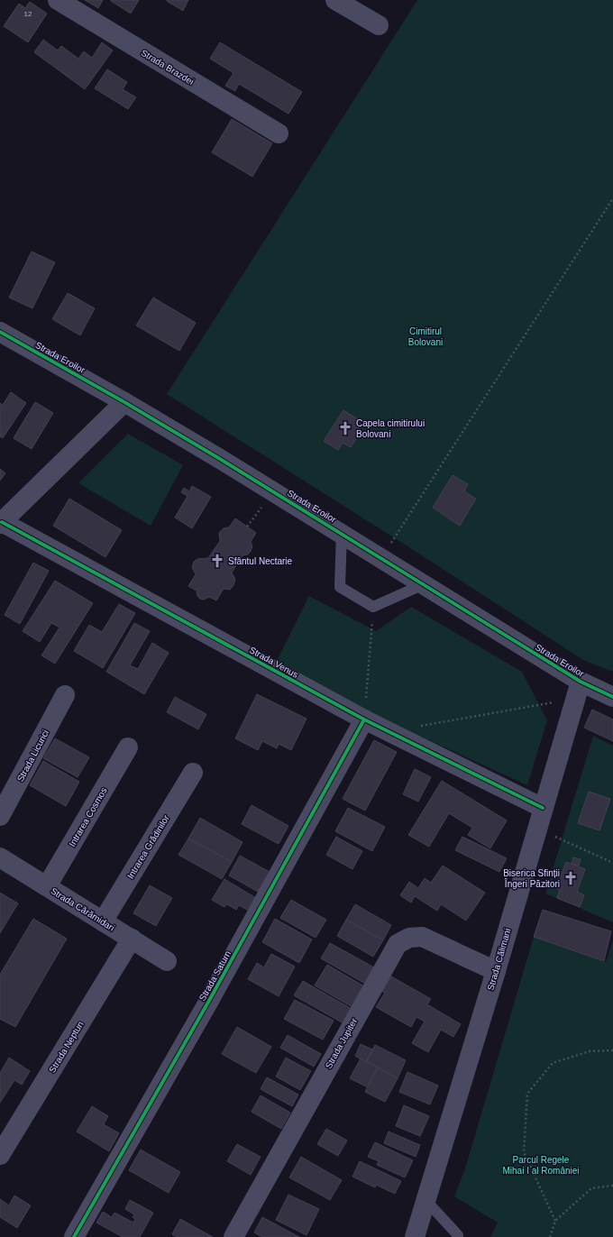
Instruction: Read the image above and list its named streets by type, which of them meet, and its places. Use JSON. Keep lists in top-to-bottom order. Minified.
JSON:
{"streets":{"street":["Strada Brazdei","Strada Eroilor","Strada Venus","Strada Licurici","Intrarea Cosmos","Intrarea Grădinilor","Strada Cărămidari","Strada Călimani","Strada Saturn","Strada Jupiter","Strada Neptun"]},"crossings":[["Strada Eroilor","Strada Călimani"],["Strada Venus","Strada Călimani"],["Strada Venus","Strada Saturn"],["Intrarea Cosmos","Strada Cărămidari"],["Intrarea Grădinilor","Strada Cărămidari"],["Strada Cărămidari","Strada Neptun"],["Strada Călimani","Strada Jupiter"]],"parks":["Cimitirul Bolovani","Parcul Regele Mihai I al României"],"places":{"church":["Capela cimitirului Bolovani","Sfântul Nectarie","Biserica Sfinții Îngeri Păzitori"]},"house_numbers":["12"]}
